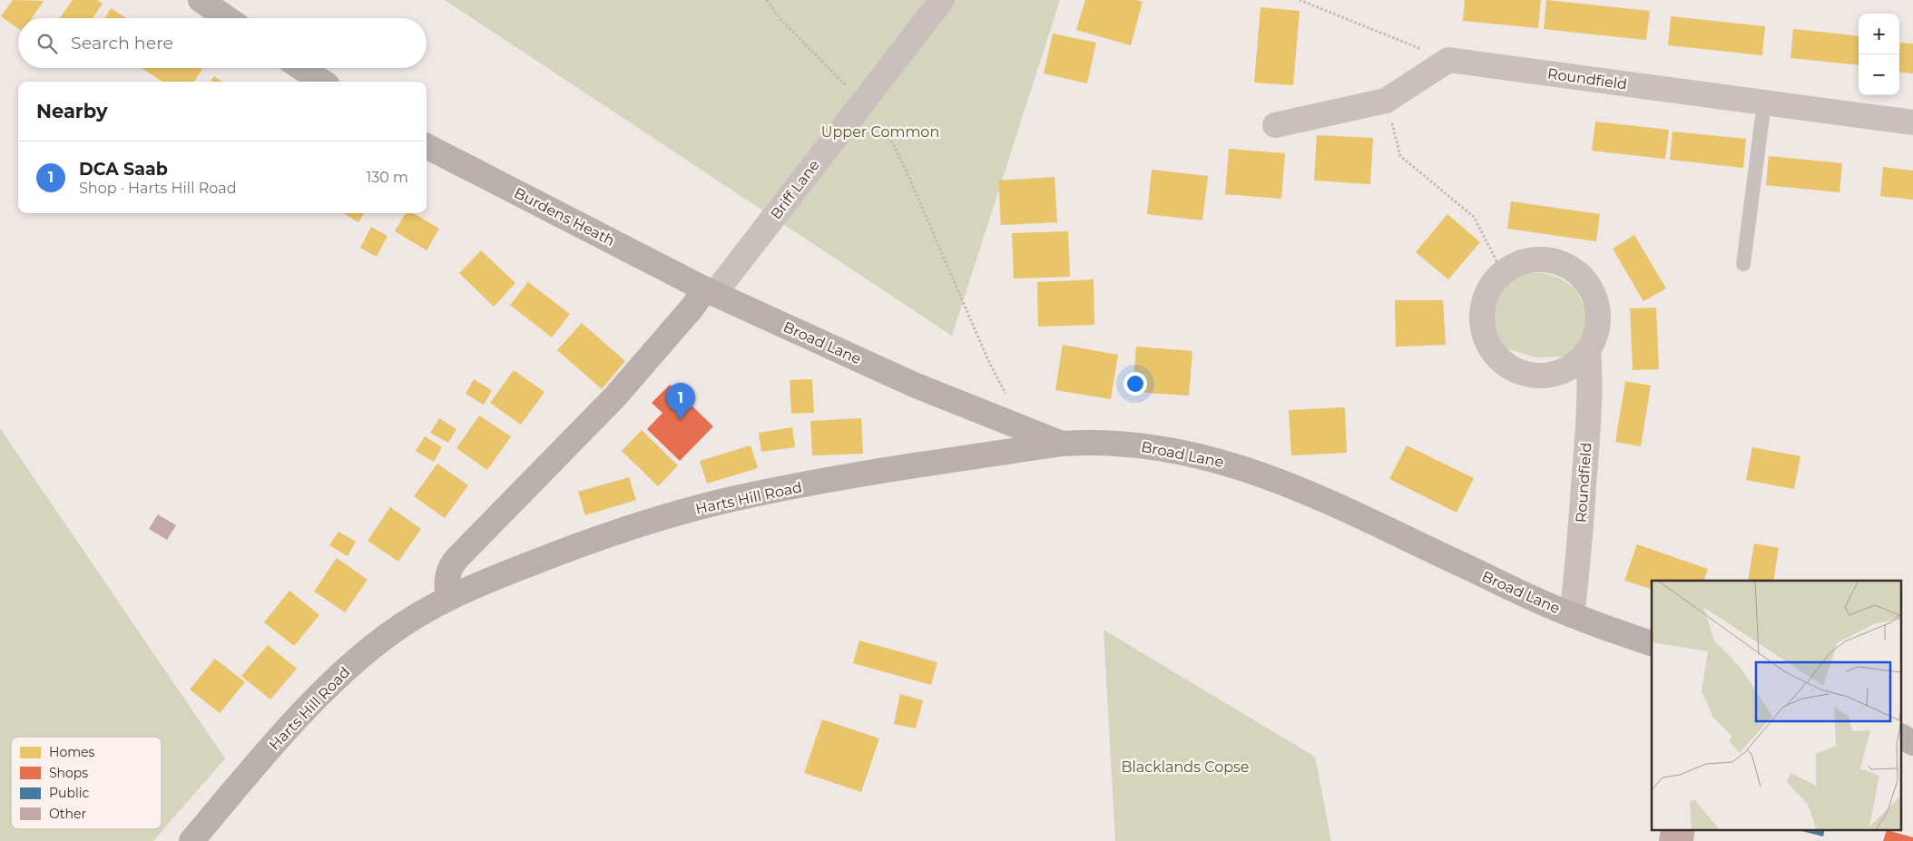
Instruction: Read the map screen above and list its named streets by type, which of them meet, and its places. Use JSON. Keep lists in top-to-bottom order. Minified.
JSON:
{"streets":{"street":["Roundfield","Briff Lane","Burdens Heath","Broad Lane","Harts Hill Road"]},"crossings":[["Roundfield","Broad Lane"],["Briff Lane","Burdens Heath"],["Briff Lane","Broad Lane"],["Burdens Heath","Broad Lane"],["Broad Lane","Harts Hill Road"]],"parks":["Upper Common","Blacklands Copse"],"legend":["Homes","Shops","Public","Other"],"page":{"map_buttons":["+","−"],"search":"Search here","heading":"Nearby","list":[{"mark":"1","name":"DCA Saab","note":"Shop · Harts Hill Road","value":"130 m"}],"pins":"1"}}
